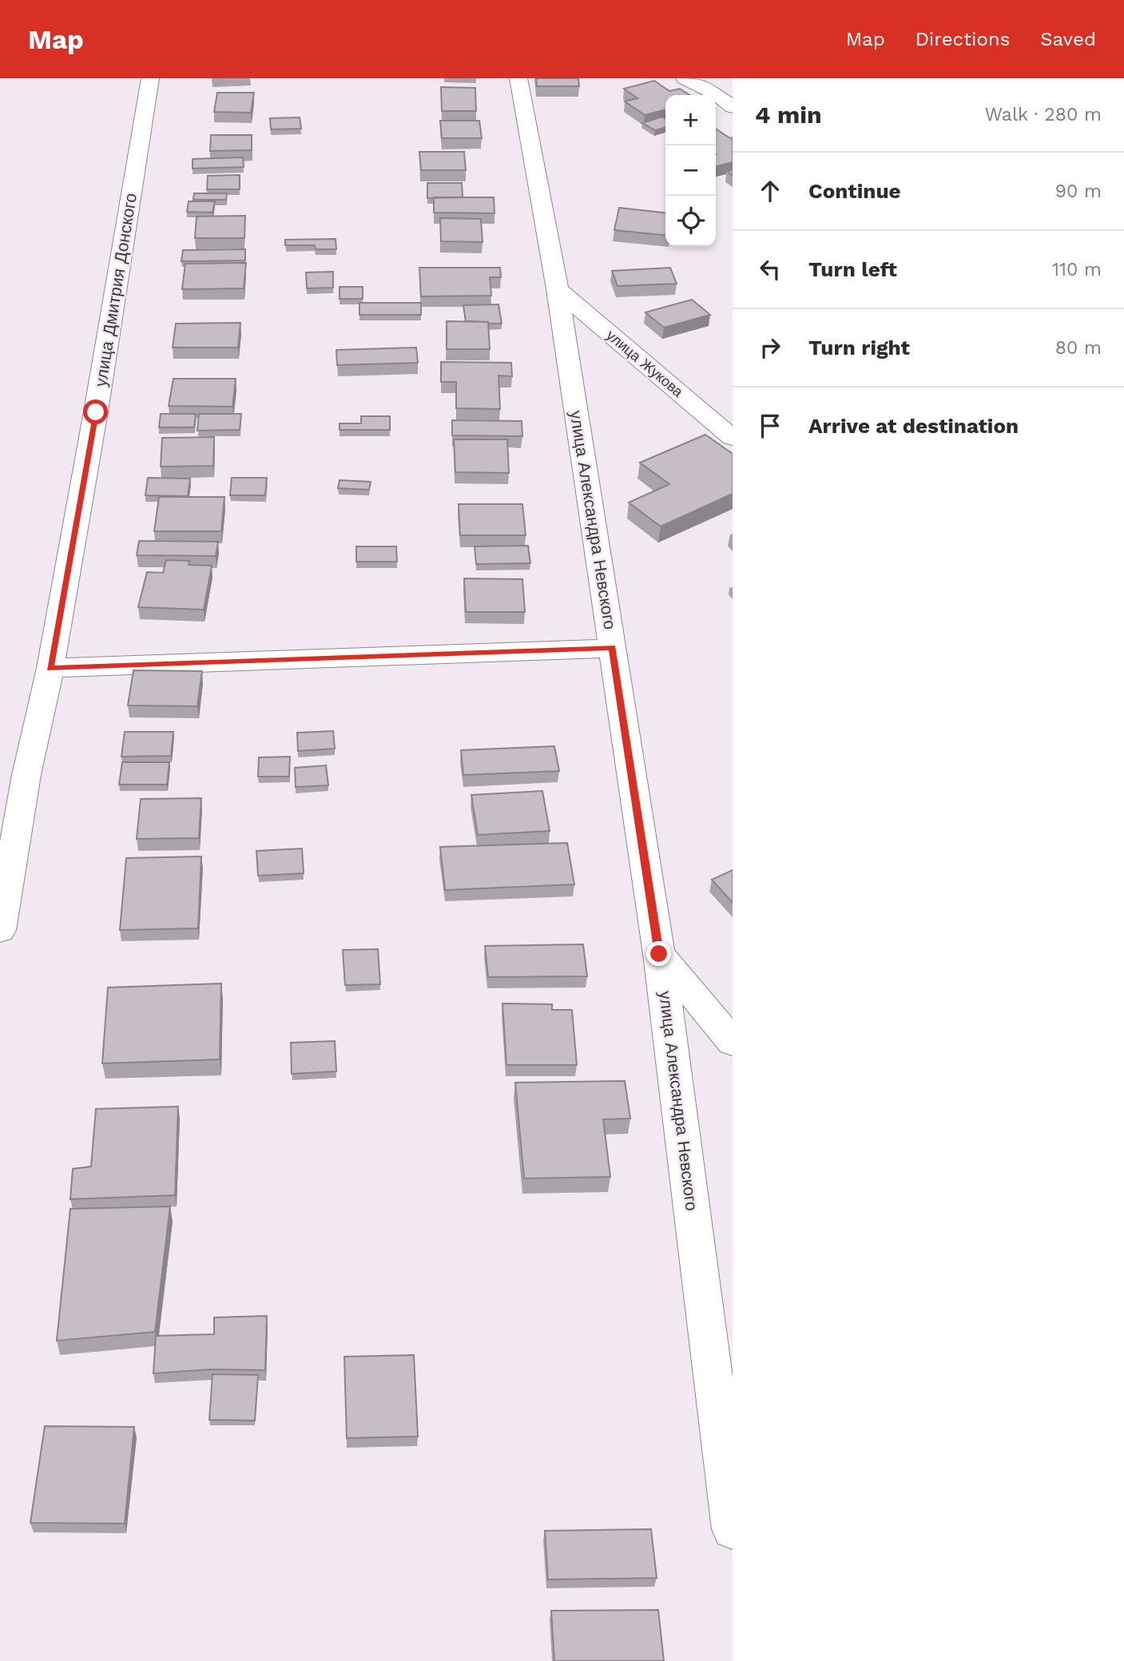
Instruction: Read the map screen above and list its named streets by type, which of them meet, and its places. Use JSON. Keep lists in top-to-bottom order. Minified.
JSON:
{"streets":{"street":["улица Дмитрия Донского","улица Жукова","улица Александра Невского"]},"crossings":[["улица Жукова","улица Александра Невского"]],"page":{"header":"Map","nav":["Map","Directions","Saved"],"heading":["4 min","Walk · 280 m"],"map_buttons":["+","−"],"list":[["Continue","90 m"],["Turn left","110 m"],["Turn right","80 m"],"Arrive at destination"]}}
